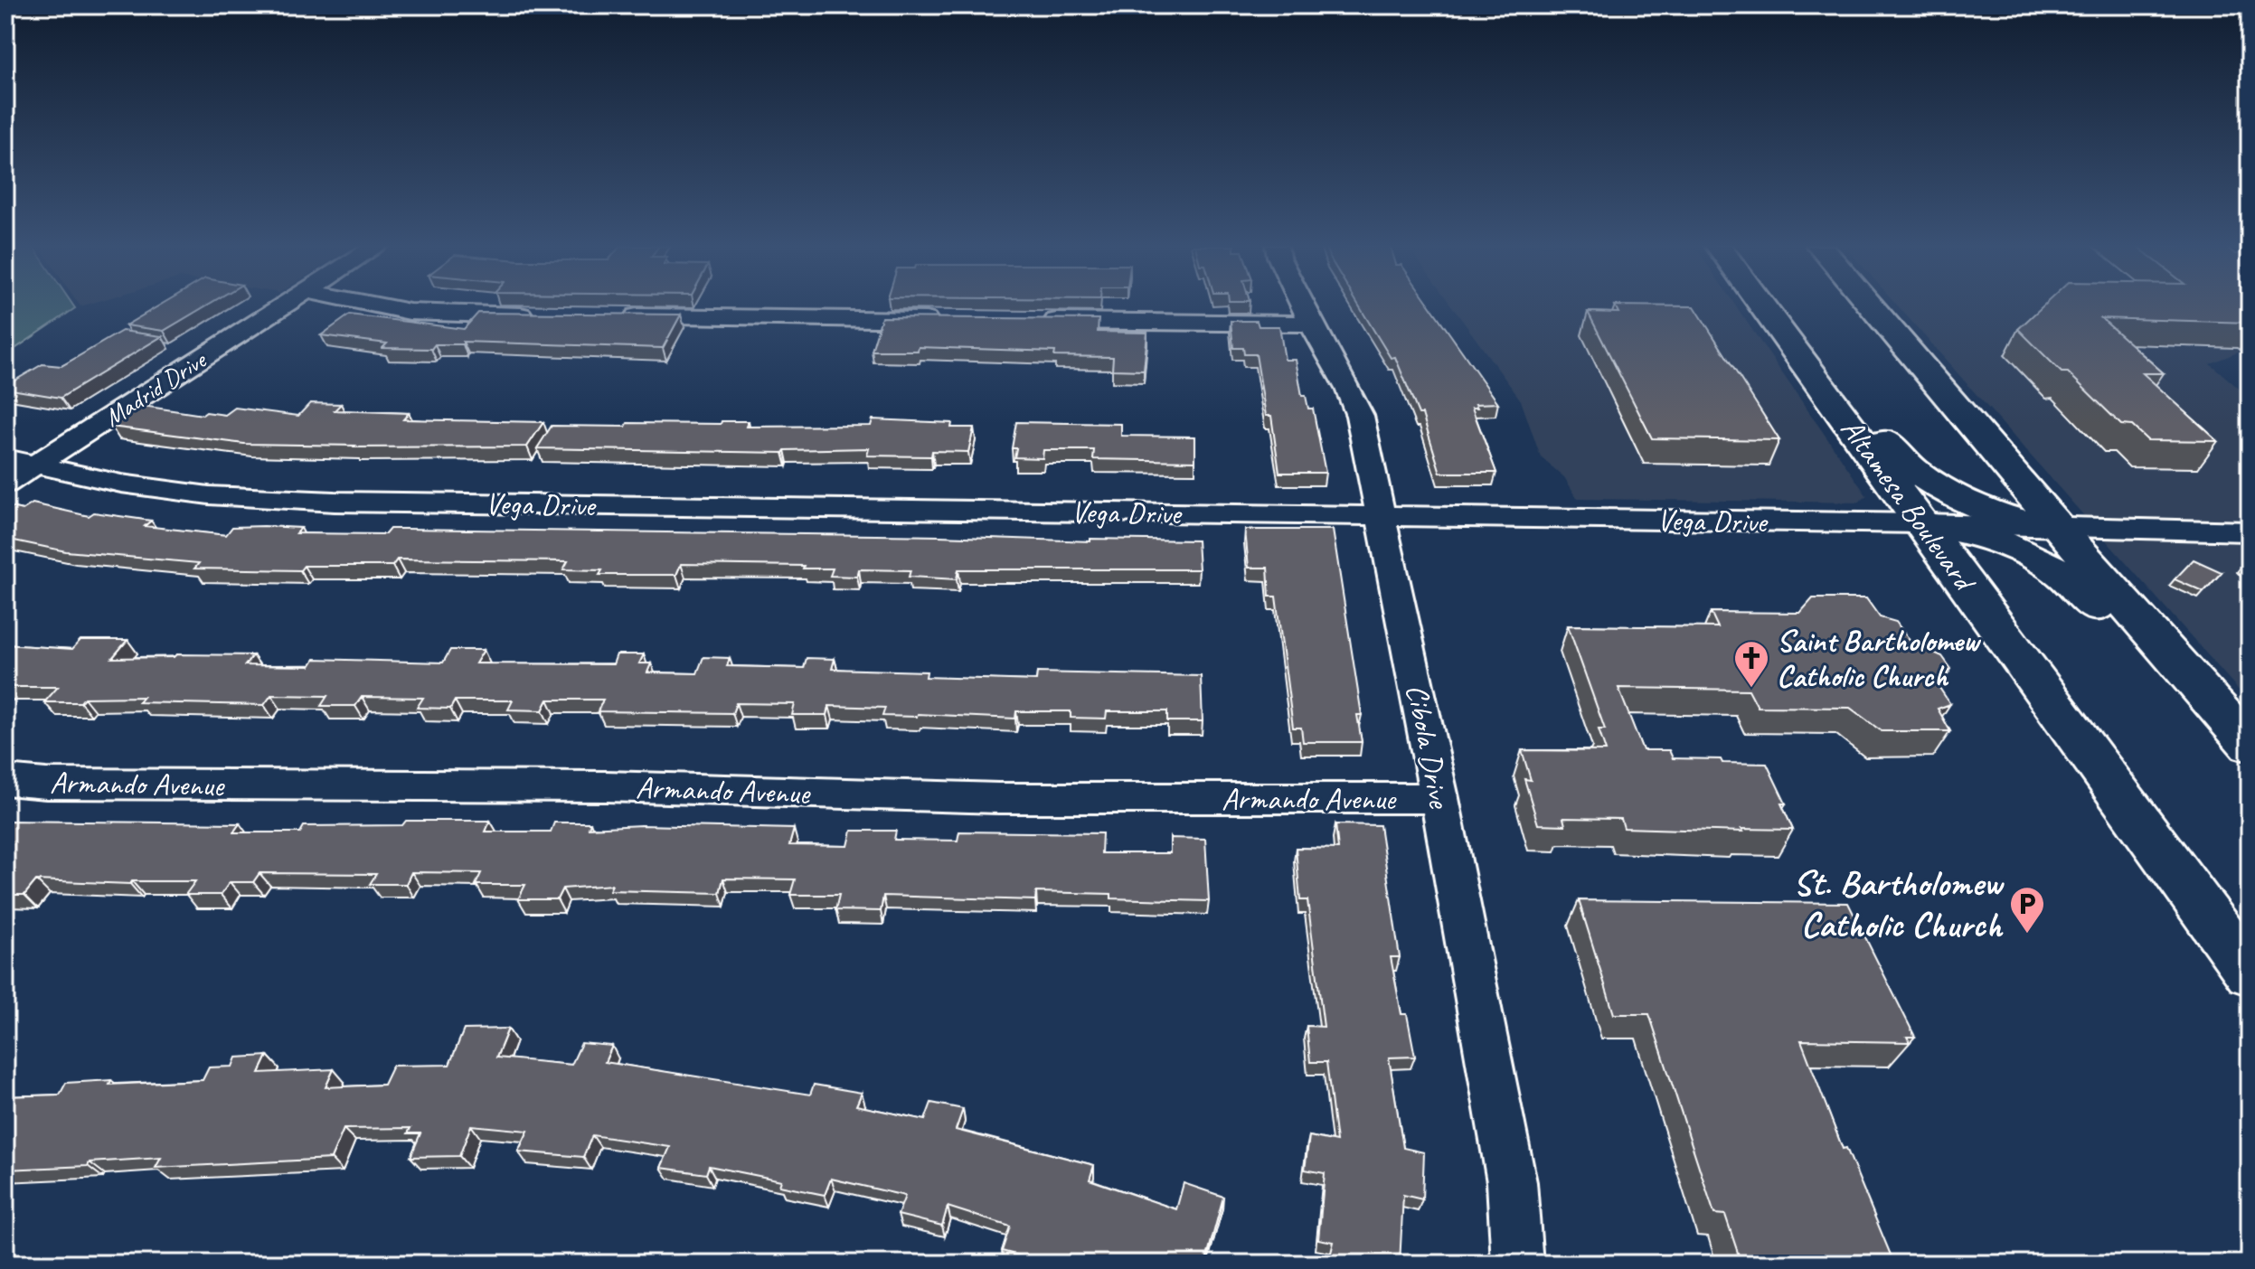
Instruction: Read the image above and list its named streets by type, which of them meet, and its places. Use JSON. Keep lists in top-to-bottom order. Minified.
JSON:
{"streets":{"main road":["Altamesa Boulevard"],"street":["Madrid Drive","Vega Drive","Cibola Drive","Armando Avenue"]},"crossings":[["Madrid Drive","Vega Drive"],["Altamesa Boulevard","Vega Drive"],["Vega Drive","Cibola Drive"],["Cibola Drive","Armando Avenue"]],"places":{"church":["Saint Bartholomew Catholic Church"],"parking":["St. Bartholomew Catholic Church"]}}
